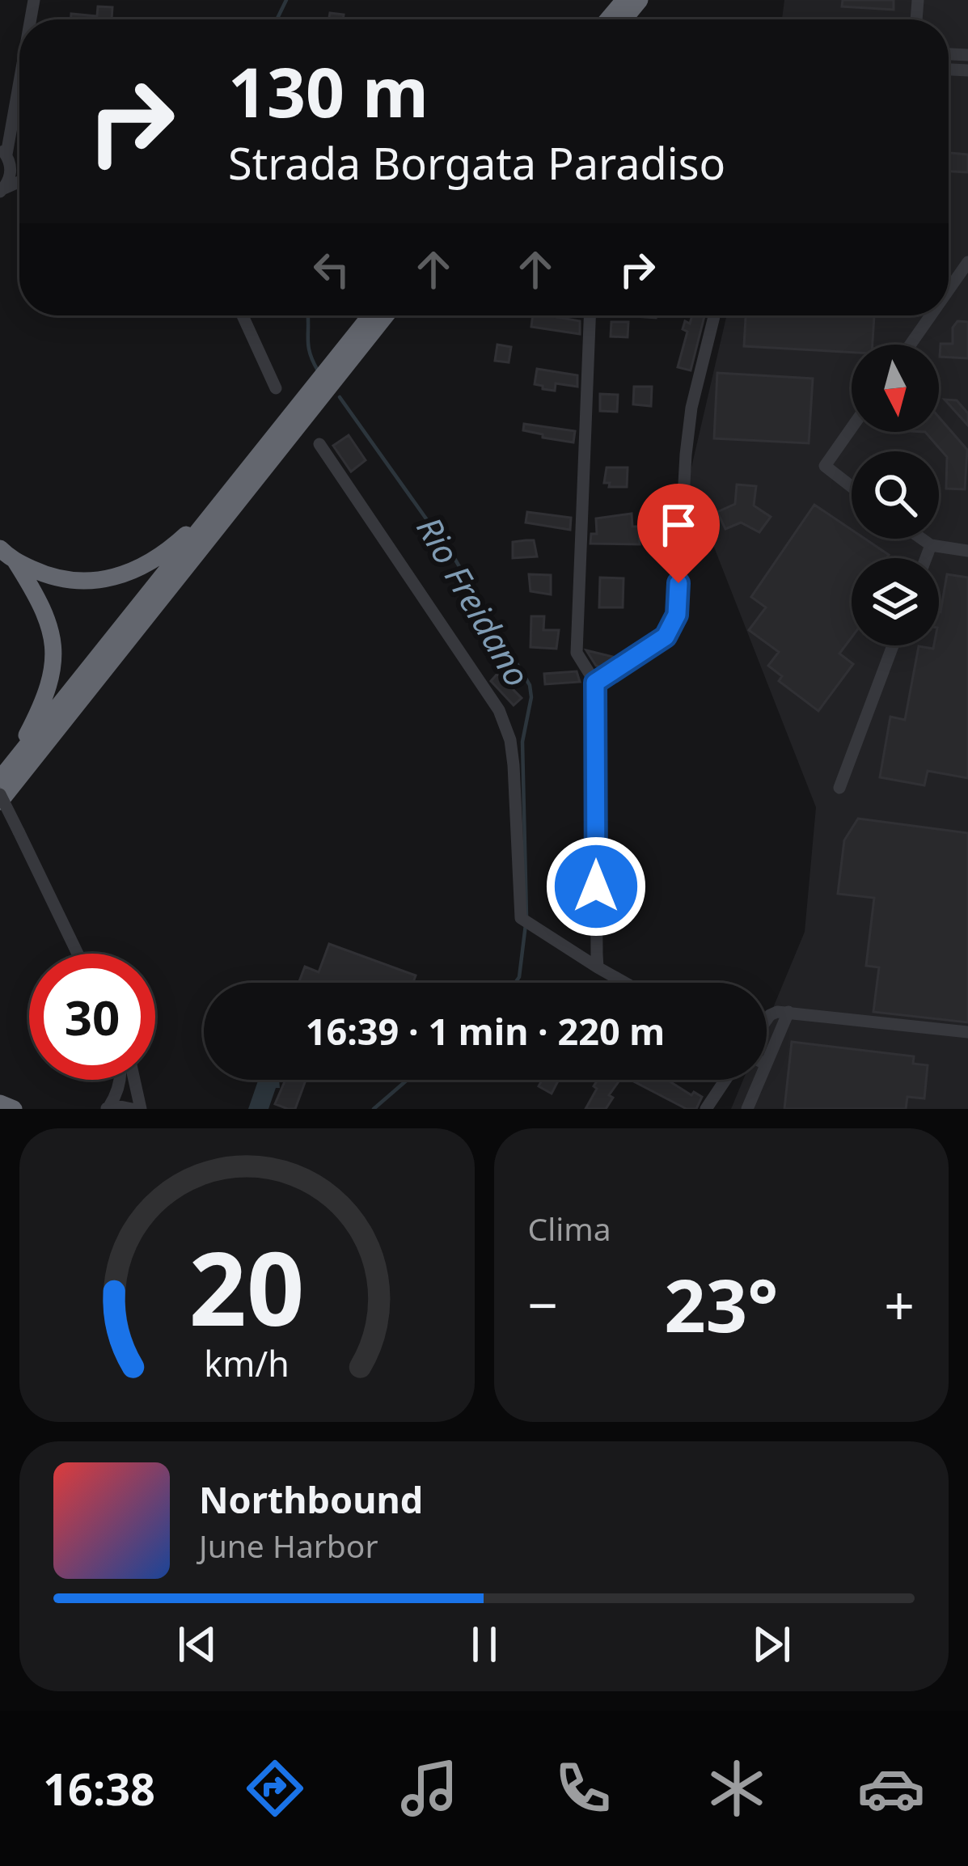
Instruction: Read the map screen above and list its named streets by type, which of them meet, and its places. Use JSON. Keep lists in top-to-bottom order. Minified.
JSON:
{"water":["Rio Freidano"],"north":"bottom","page":{"turn":["130 m","Strada Borgata Paradiso"],"limit":"30","trip":"16:39 · 1 min · 220 m","tile":"Clima","heat":["−","23°","+"],"song":["Northbound","June Harbor"],"tabs":"16:38","gauge":["20","km/h"]}}
